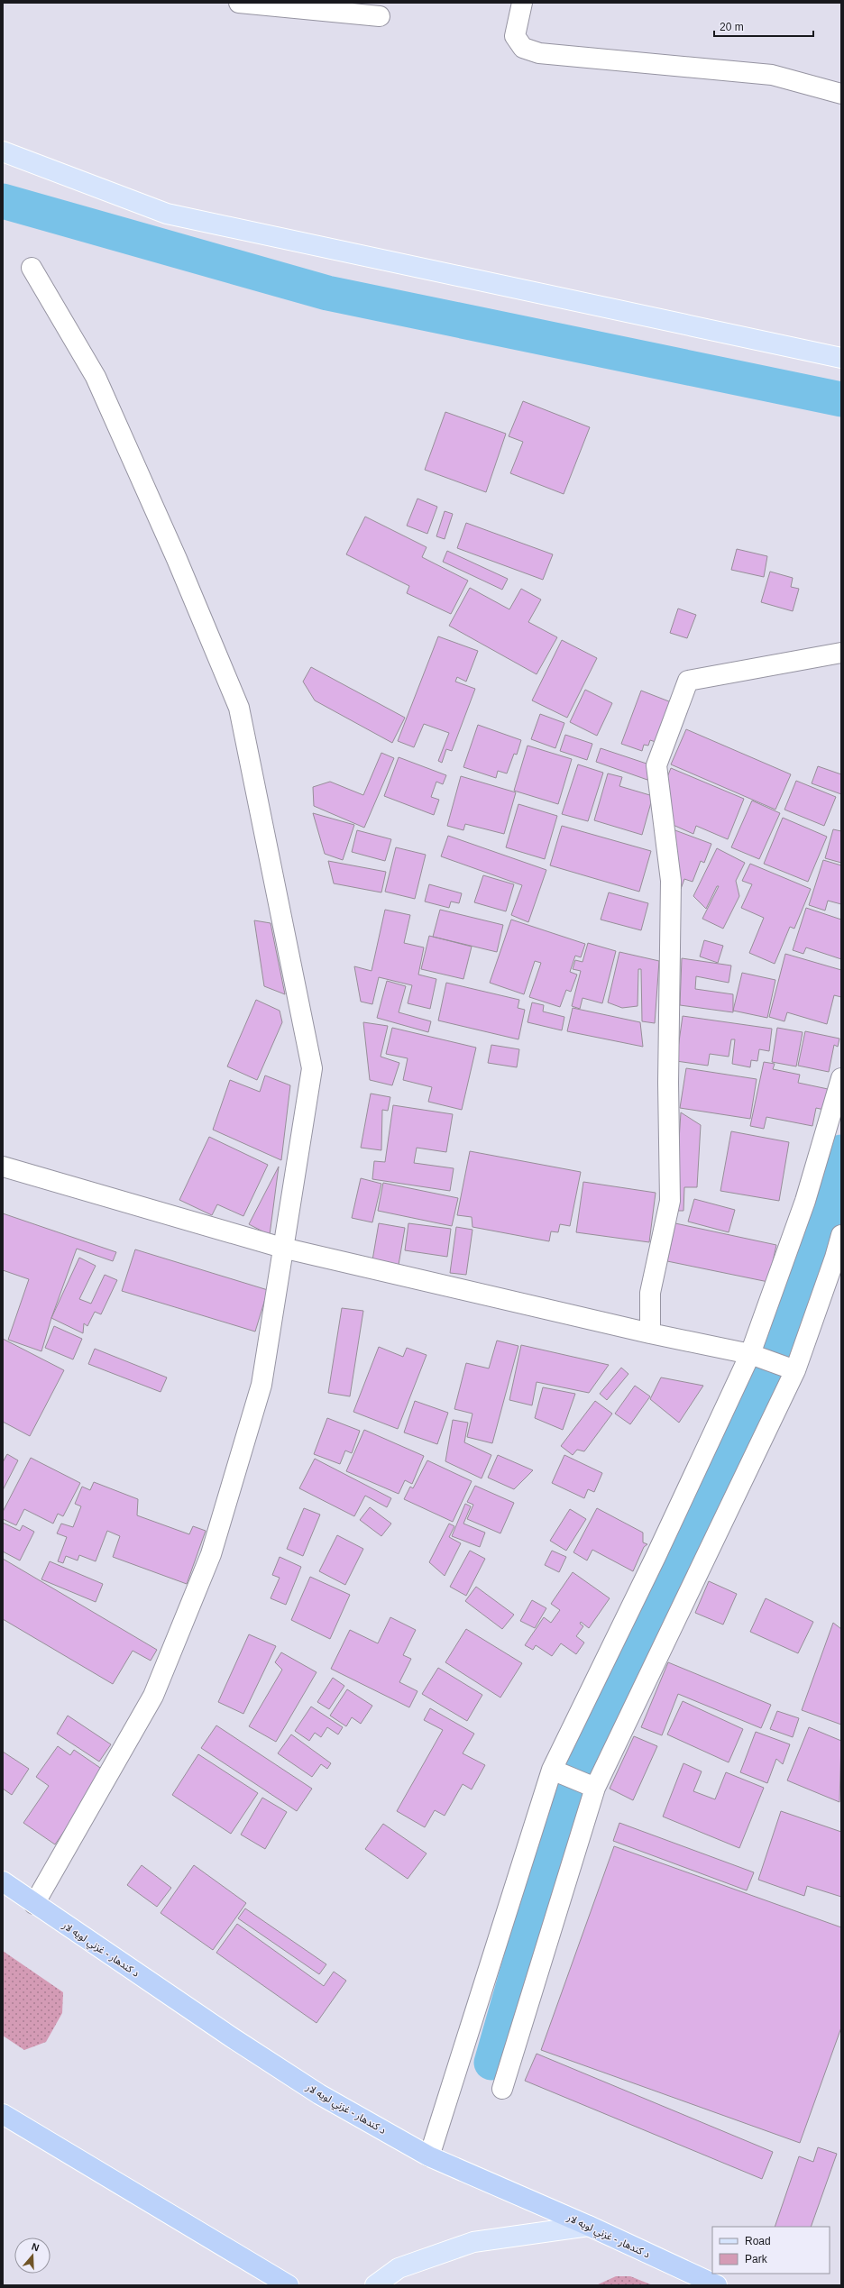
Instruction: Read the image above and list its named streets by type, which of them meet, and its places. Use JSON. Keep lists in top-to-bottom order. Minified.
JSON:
{"streets":{"highway":["د کندهار - غزني لويه لار"]},"legend":["Road","Park"],"scale_bar":"20 m","north":"top"}
